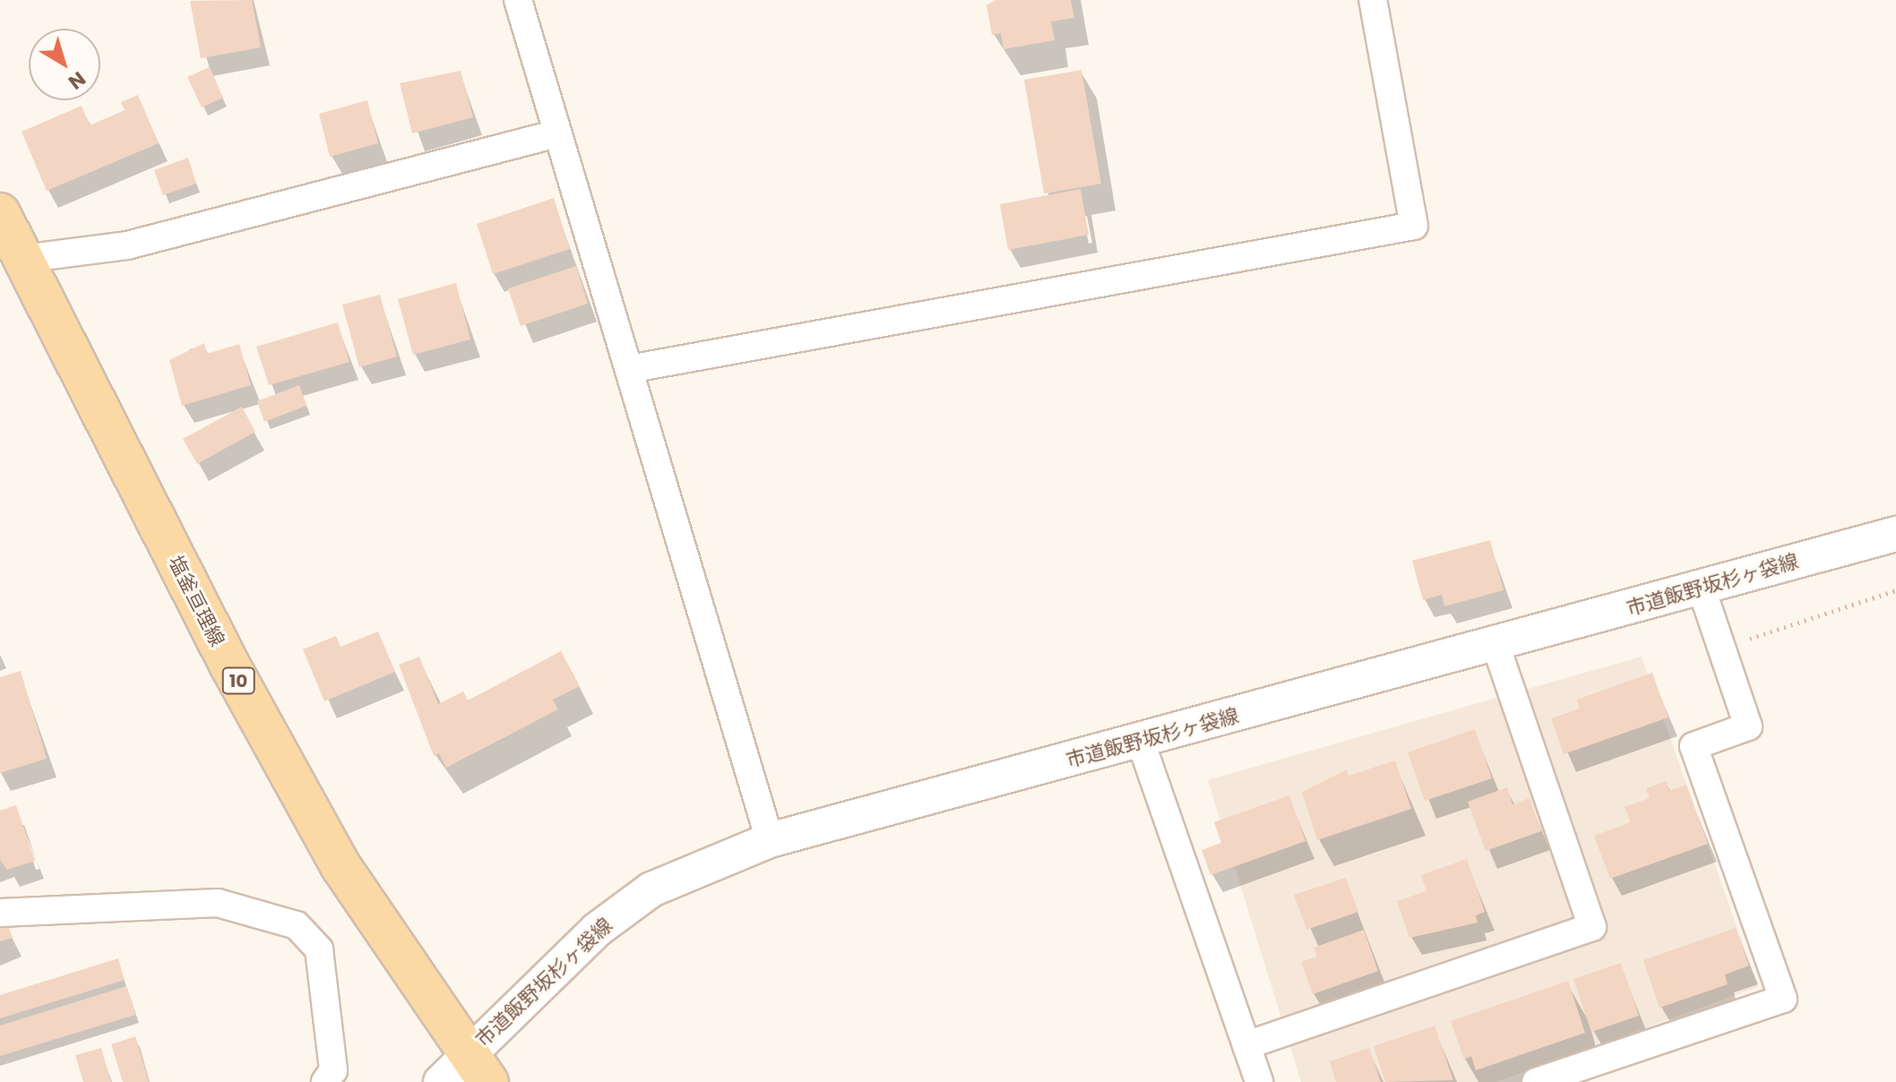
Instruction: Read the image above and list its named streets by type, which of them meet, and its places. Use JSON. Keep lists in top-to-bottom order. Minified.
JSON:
{"streets":{"main road":["塩釜亘理線","10"],"street":["市道飯野坂杉ヶ袋線"]},"crossings":[["市道飯野坂杉ヶ袋線","塩釜亘理線"]],"north":"bottom right"}
